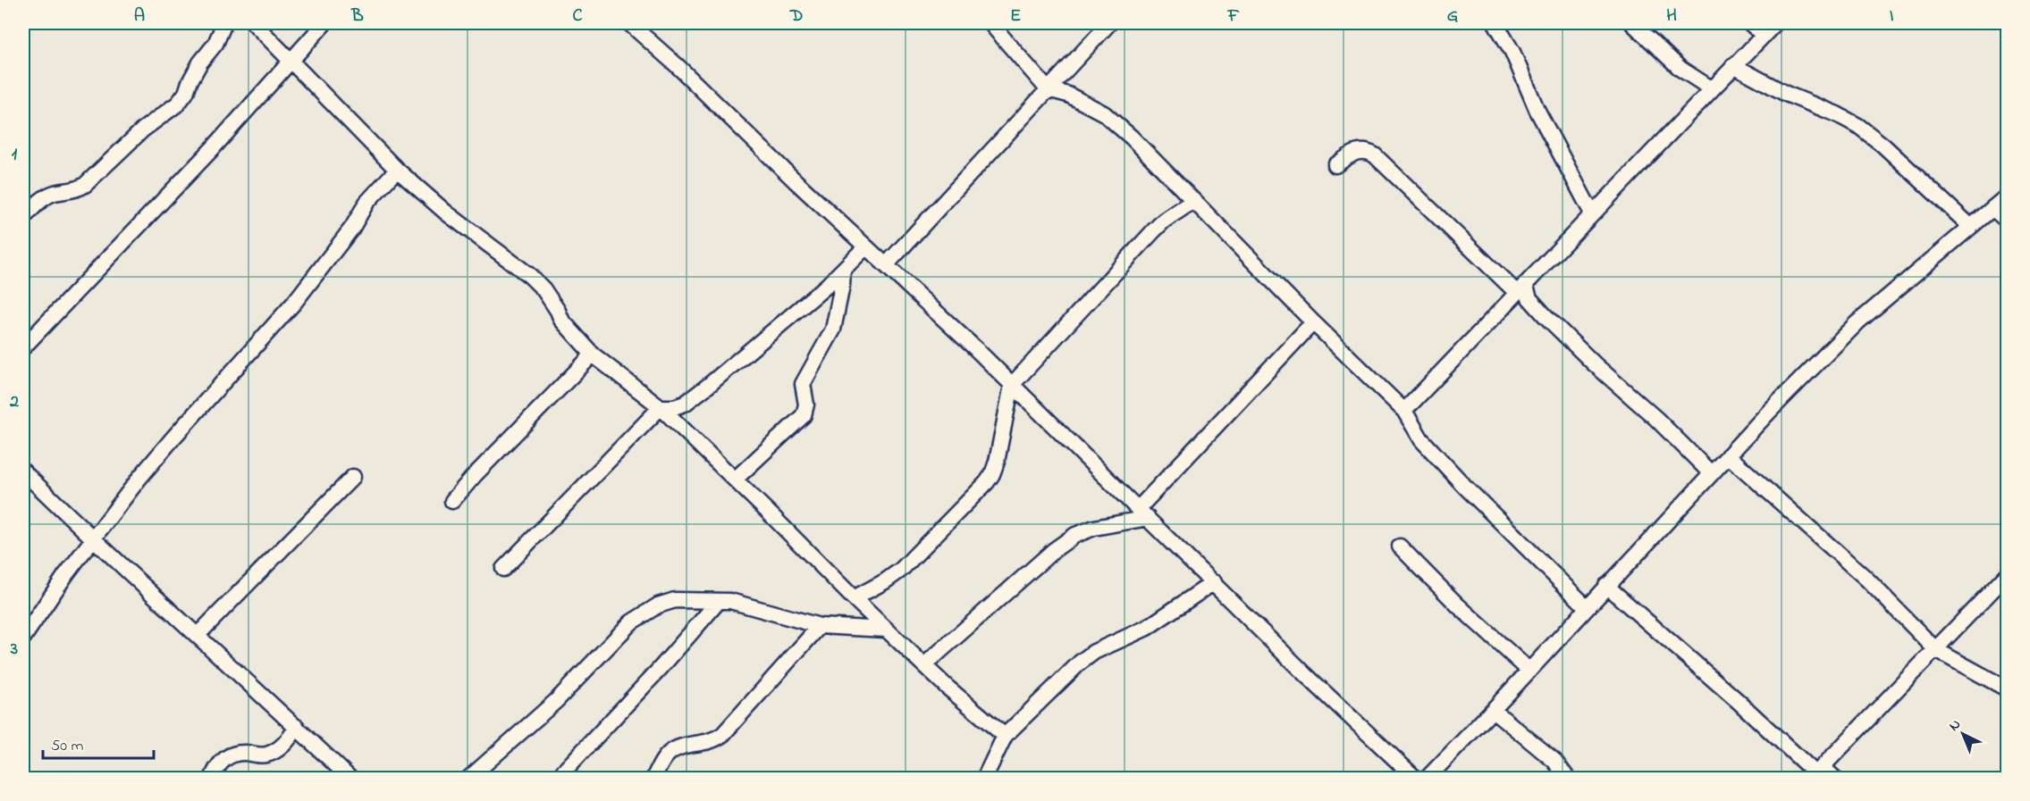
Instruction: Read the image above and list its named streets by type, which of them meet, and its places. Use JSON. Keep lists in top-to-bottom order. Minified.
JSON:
{"scale_bar":"50 m","north":"top left","grid":{"columns":["A","B","C","D","E","F","G","H","I"],"rows":["1","2","3"]}}
